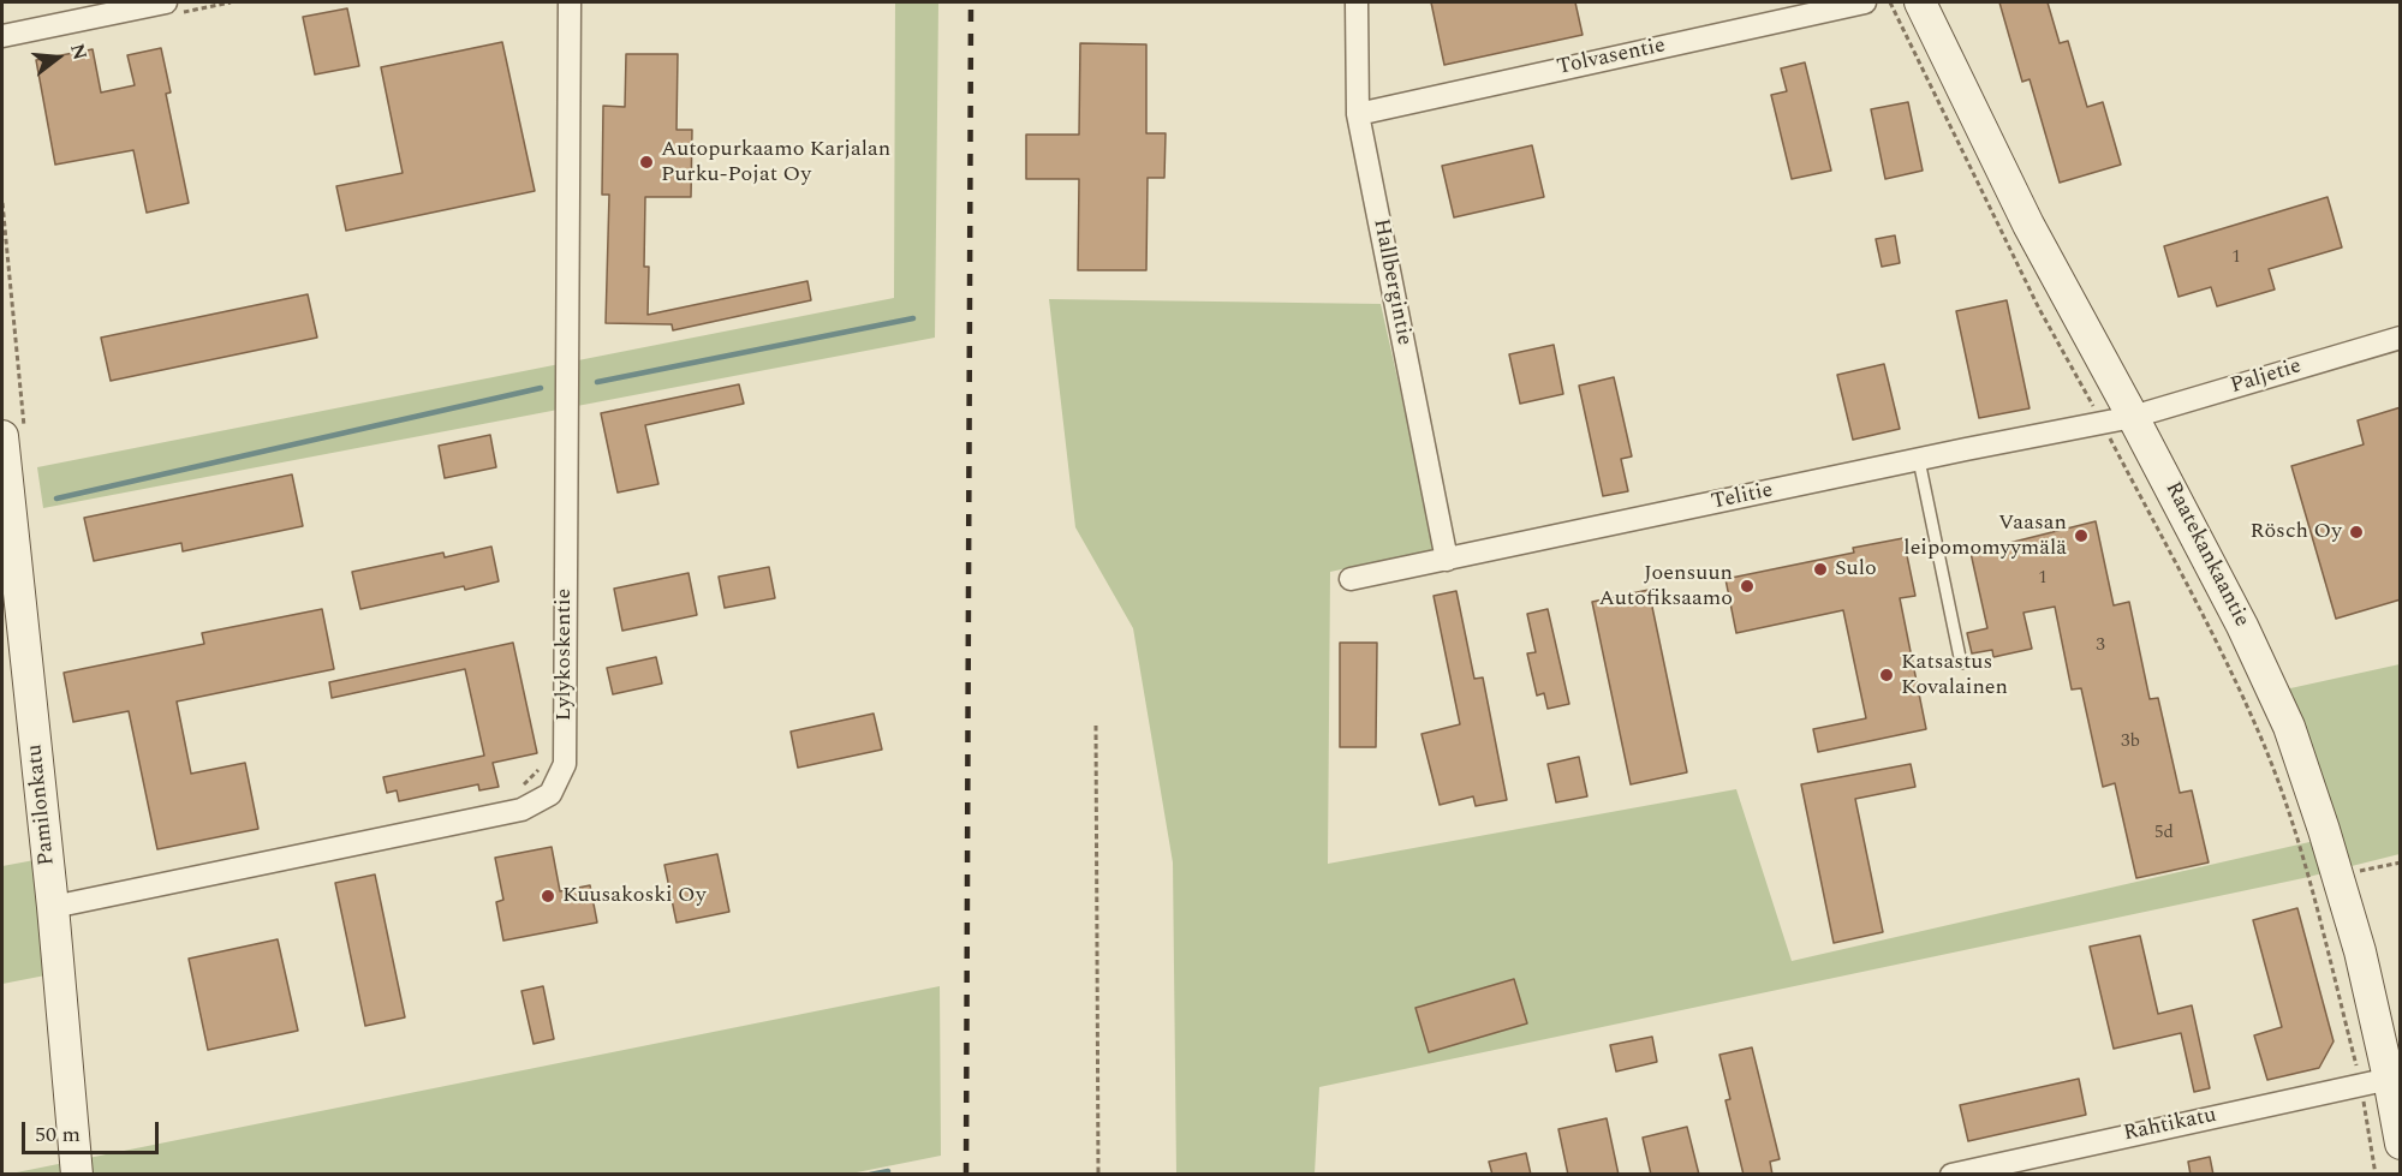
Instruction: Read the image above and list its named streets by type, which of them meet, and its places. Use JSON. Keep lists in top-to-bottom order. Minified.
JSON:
{"streets":{"main road":["Raatekankaantie","Pamilonkatu"],"street":["Tolvasentie","Hallbergintie","Paljetie","Telitie","Lylykoskentie","Rahtikatu"]},"crossings":[["Tolvasentie","Hallbergintie"],["Hallbergintie","Telitie"],["Paljetie","Telitie"],["Paljetie","Raatekankaantie"],["Telitie","Raatekankaantie"],["Raatekankaantie","Rahtikatu"],["Lylykoskentie","Pamilonkatu"]],"places":["Autopurkaamo Karjalan Purku-Pojat Oy","Rösch Oy","Vaasan leipomomyymälä","Sulo","Joensuun Autofiksaamo","Katsastus Kovalainen","Kuusakoski Oy"],"house_numbers":["1","1","3","3b","5d"],"scale_bar":"50 m","north":"right"}
